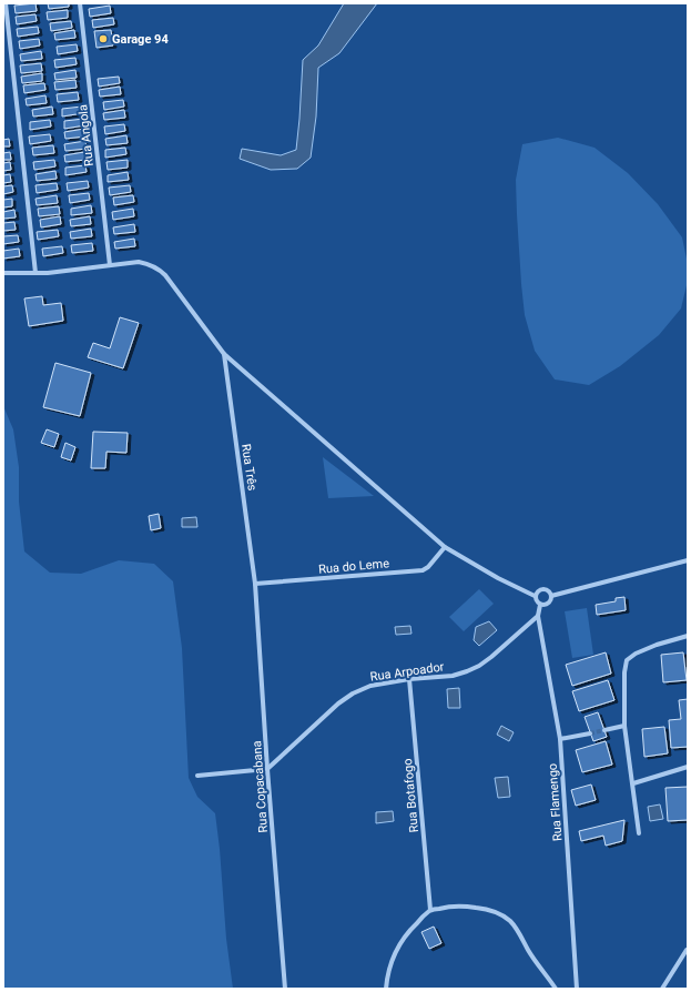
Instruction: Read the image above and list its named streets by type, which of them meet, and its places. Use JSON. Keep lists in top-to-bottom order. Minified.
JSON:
{"streets":{"street":["Rua Angola","Rua Três","Rua do Leme","Rua Arpoador","Rua Copacabana","Rua Botafogo","Rua Flamengo"]},"crossings":[["Rua Três","Rua do Leme"],["Rua Três","Rua Copacabana"],["Rua do Leme","Rua Copacabana"],["Rua Arpoador","Rua Copacabana"],["Rua Arpoador","Rua Botafogo"],["Rua Arpoador","Rua Flamengo"]],"places":["Garage 94"]}
